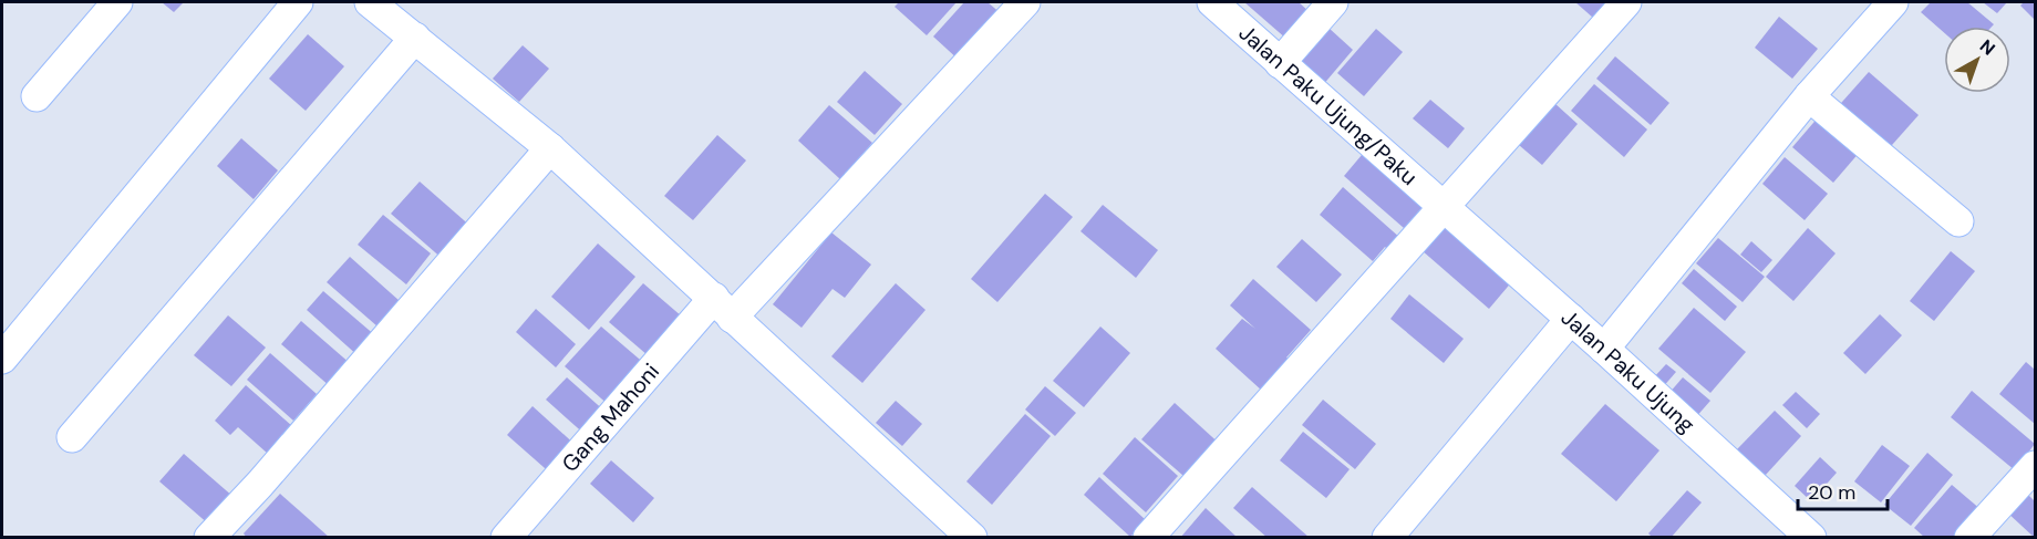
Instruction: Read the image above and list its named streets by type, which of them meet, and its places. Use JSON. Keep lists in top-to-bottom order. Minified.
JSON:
{"streets":{"street":["Jalan Paku Ujung/Paku","Jalan Paku Ujung","Gang Mahoni"]},"crossings":[["Jalan Paku Ujung/Paku","Jalan Paku Ujung"]],"scale_bar":"20 m","north":"top right"}
